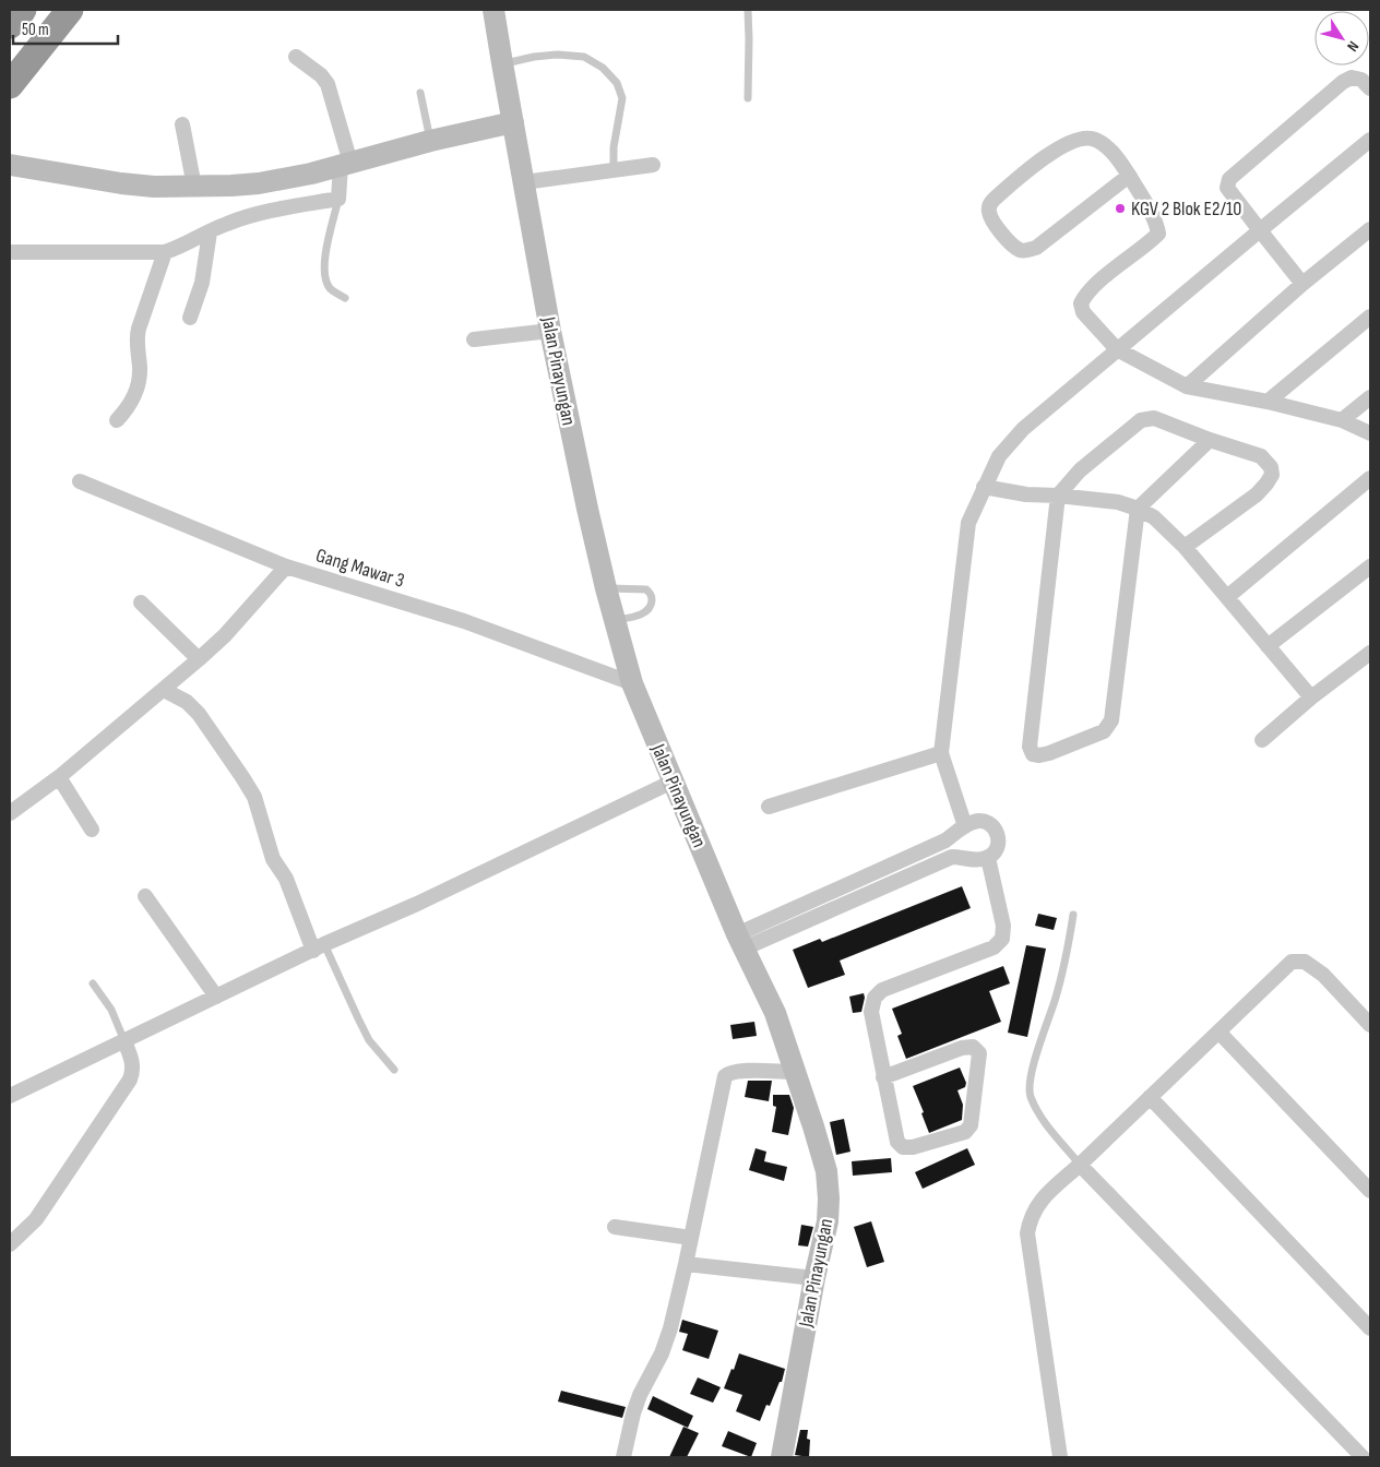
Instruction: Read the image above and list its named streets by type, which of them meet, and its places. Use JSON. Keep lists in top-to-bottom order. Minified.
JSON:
{"streets":{"main road":["Jalan Pinayungan"],"street":["Gang Mawar 3"]},"crossings":[["Jalan Pinayungan","Gang Mawar 3"]],"places":["KGV 2 Blok E2/10"],"scale_bar":"50 m","north":"bottom right"}
